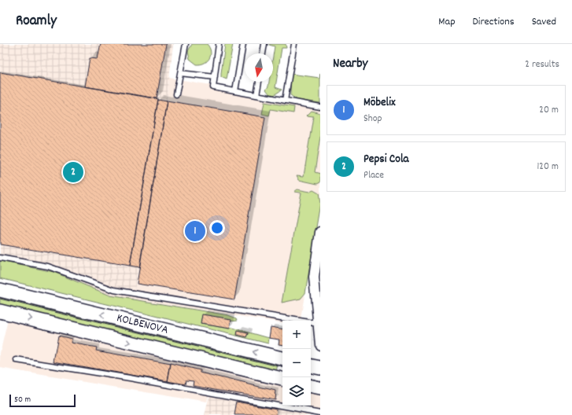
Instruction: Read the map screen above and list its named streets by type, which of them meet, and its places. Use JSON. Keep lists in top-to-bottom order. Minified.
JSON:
{"streets":{"main road":["KOLBENOVA"]},"scale_bar":"50 m","north":"bottom","page":{"header":"Roamly","nav":["Map","Directions","Saved"],"heading":["Nearby","2 results"],"list":[{"mark":"1","name":"Möbelix","note":"Shop","value":"20 m"},{"mark":"2","name":"Pepsi Cola","note":"Place","value":"120 m"}],"pins":["2","1"],"map_buttons":["+","−"],"scale":"50 m"}}
